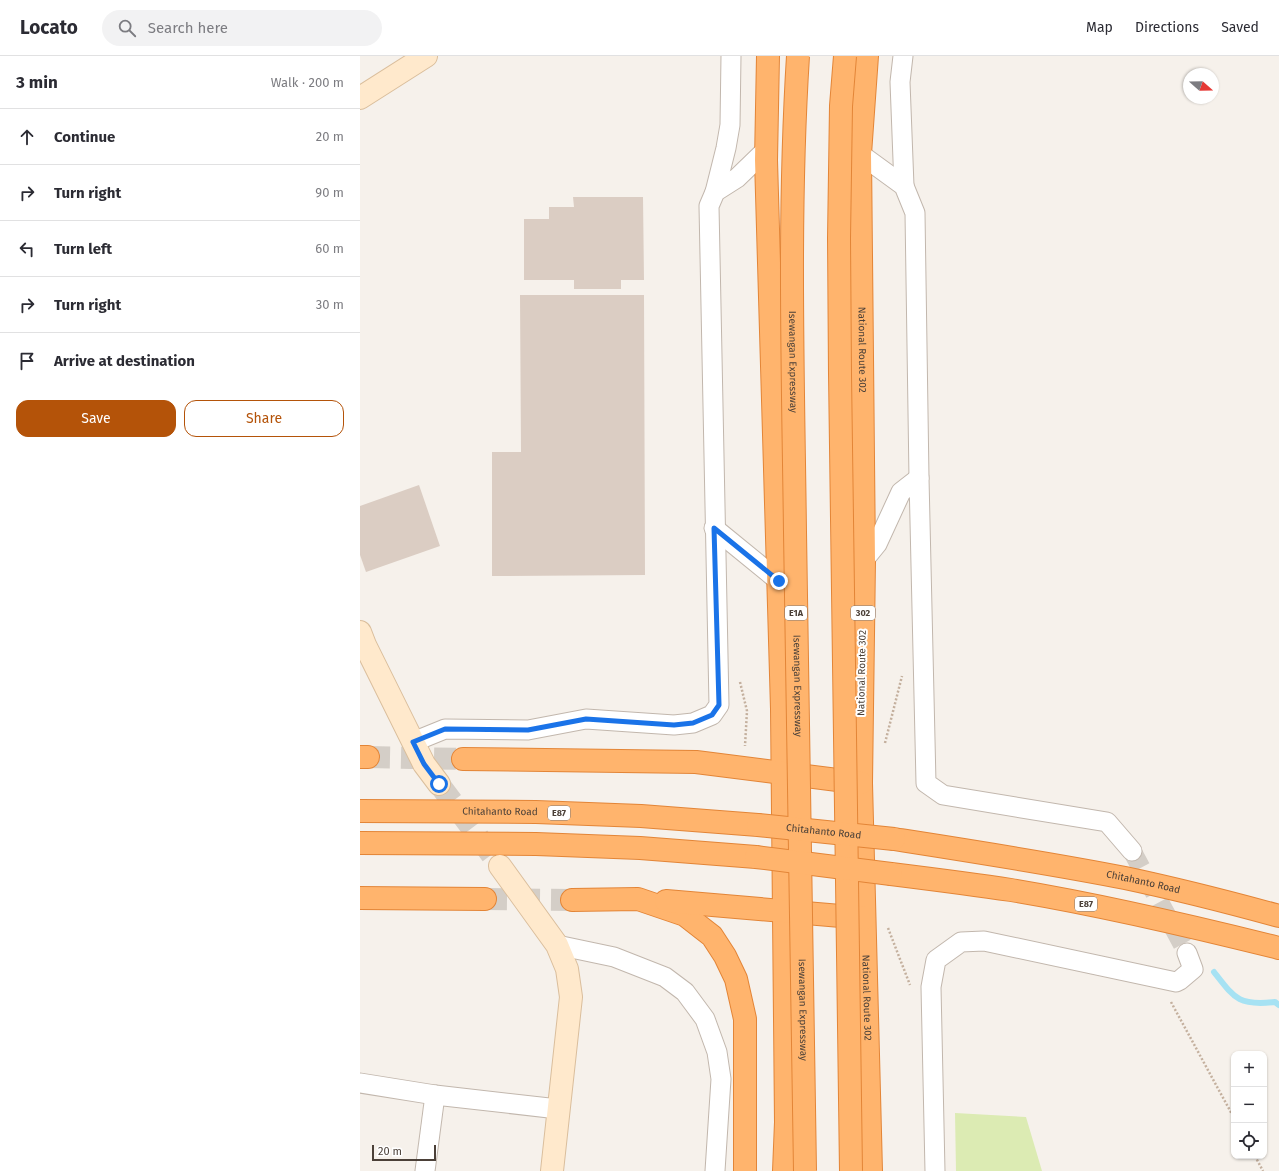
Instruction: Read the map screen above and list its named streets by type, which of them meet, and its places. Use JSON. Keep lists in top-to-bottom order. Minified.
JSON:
{"streets":{"highway":["National Route 302","Isewangan Expressway","E1A","302","Chitahanto Road","E87"]},"scale_bar":"20 m","north":"right","page":{"header":"Locato","search":"Search here","nav":["Map","Directions","Saved"],"heading":["3 min","Walk · 200 m"],"list":[["Continue","20 m"],["Turn right","90 m"],["Turn left","60 m"],["Turn right","30 m"],"Arrive at destination"],"buttons":["Save","Share"],"map_buttons":["+","−"],"scale":"20 m"}}
